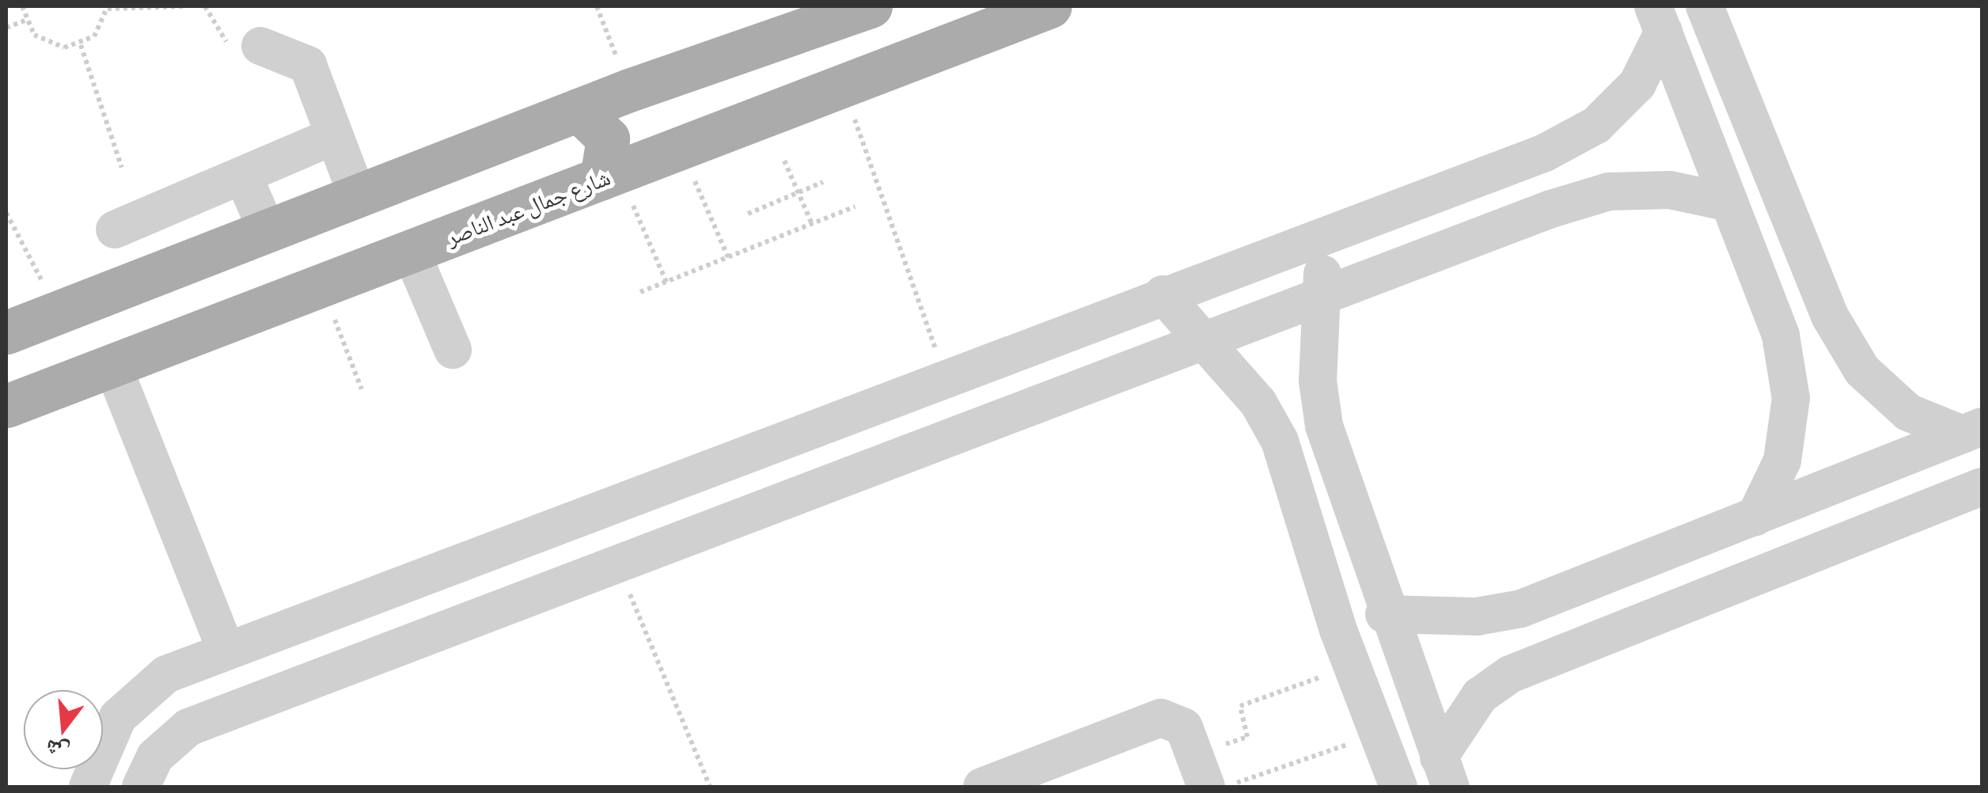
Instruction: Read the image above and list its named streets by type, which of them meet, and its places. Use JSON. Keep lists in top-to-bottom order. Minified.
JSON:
{"streets":{"main road":["شارع جمال عبد الناصر"]},"north":"bottom"}
